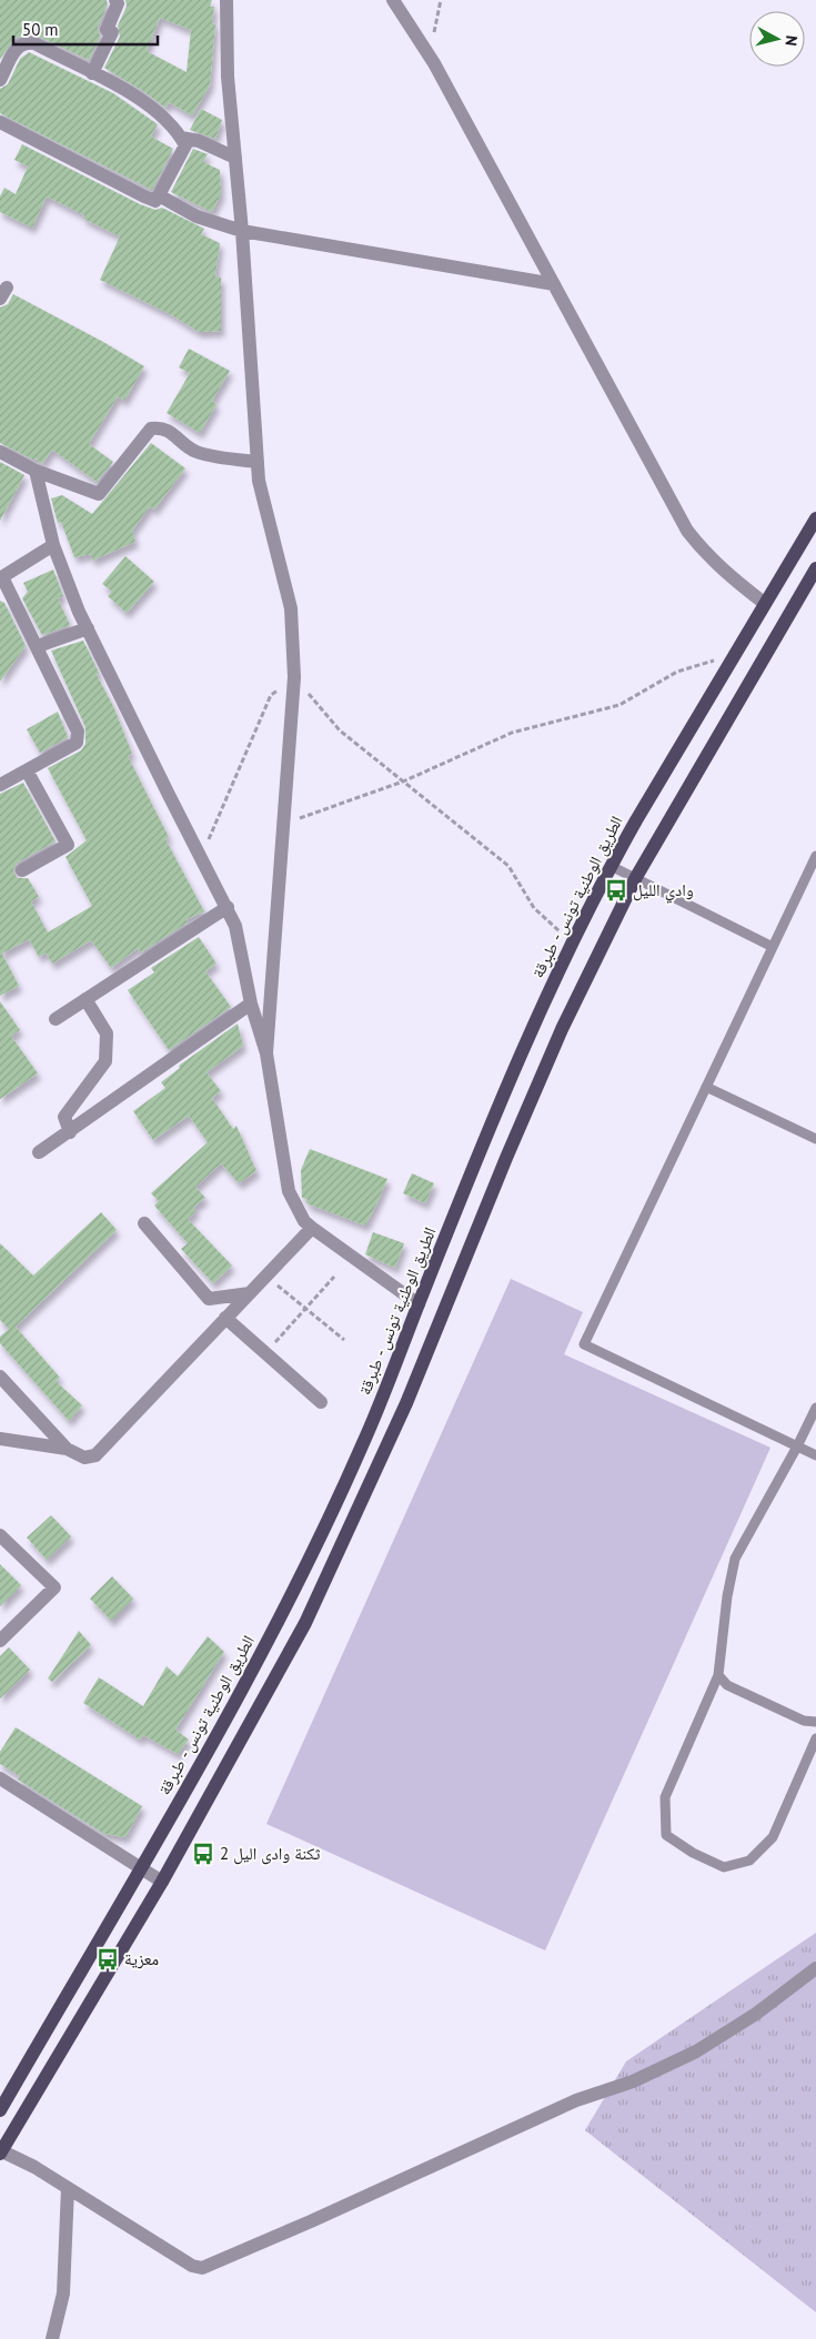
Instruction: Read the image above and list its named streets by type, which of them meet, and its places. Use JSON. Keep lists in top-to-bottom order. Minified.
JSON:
{"streets":{"main road":["الطريق الوطنية تونس - طبرقة"]},"places":{"bus stop":["وادي الليل","ثكنة وادى اليل 2","معزية"]},"scale_bar":"50 m","north":"right"}
